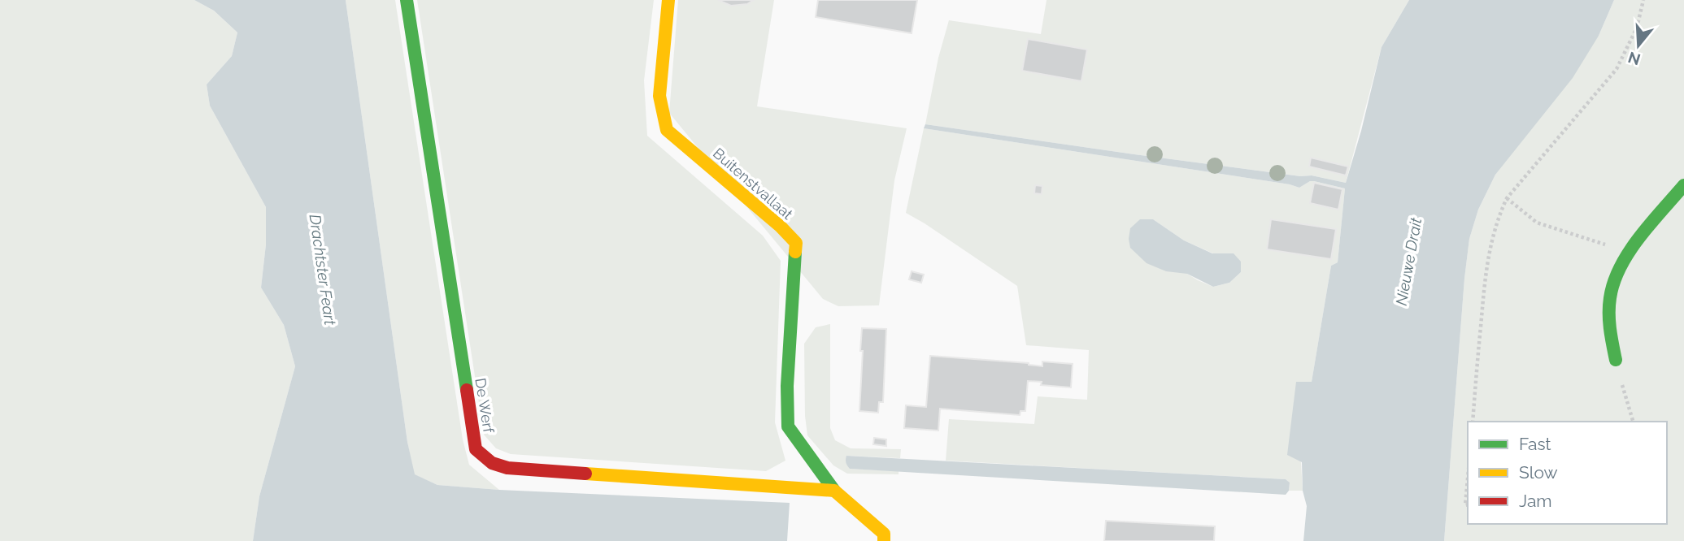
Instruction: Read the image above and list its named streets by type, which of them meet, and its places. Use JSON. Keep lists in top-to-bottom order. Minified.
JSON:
{"streets":{"street":["Buitenstvallaat","De Werf"]},"crossings":[["Buitenstvallaat","De Werf"]],"water":["Nieuwe Drait","Drachtster Feart"],"legend":["Fast","Slow","Jam"],"north":"bottom"}
